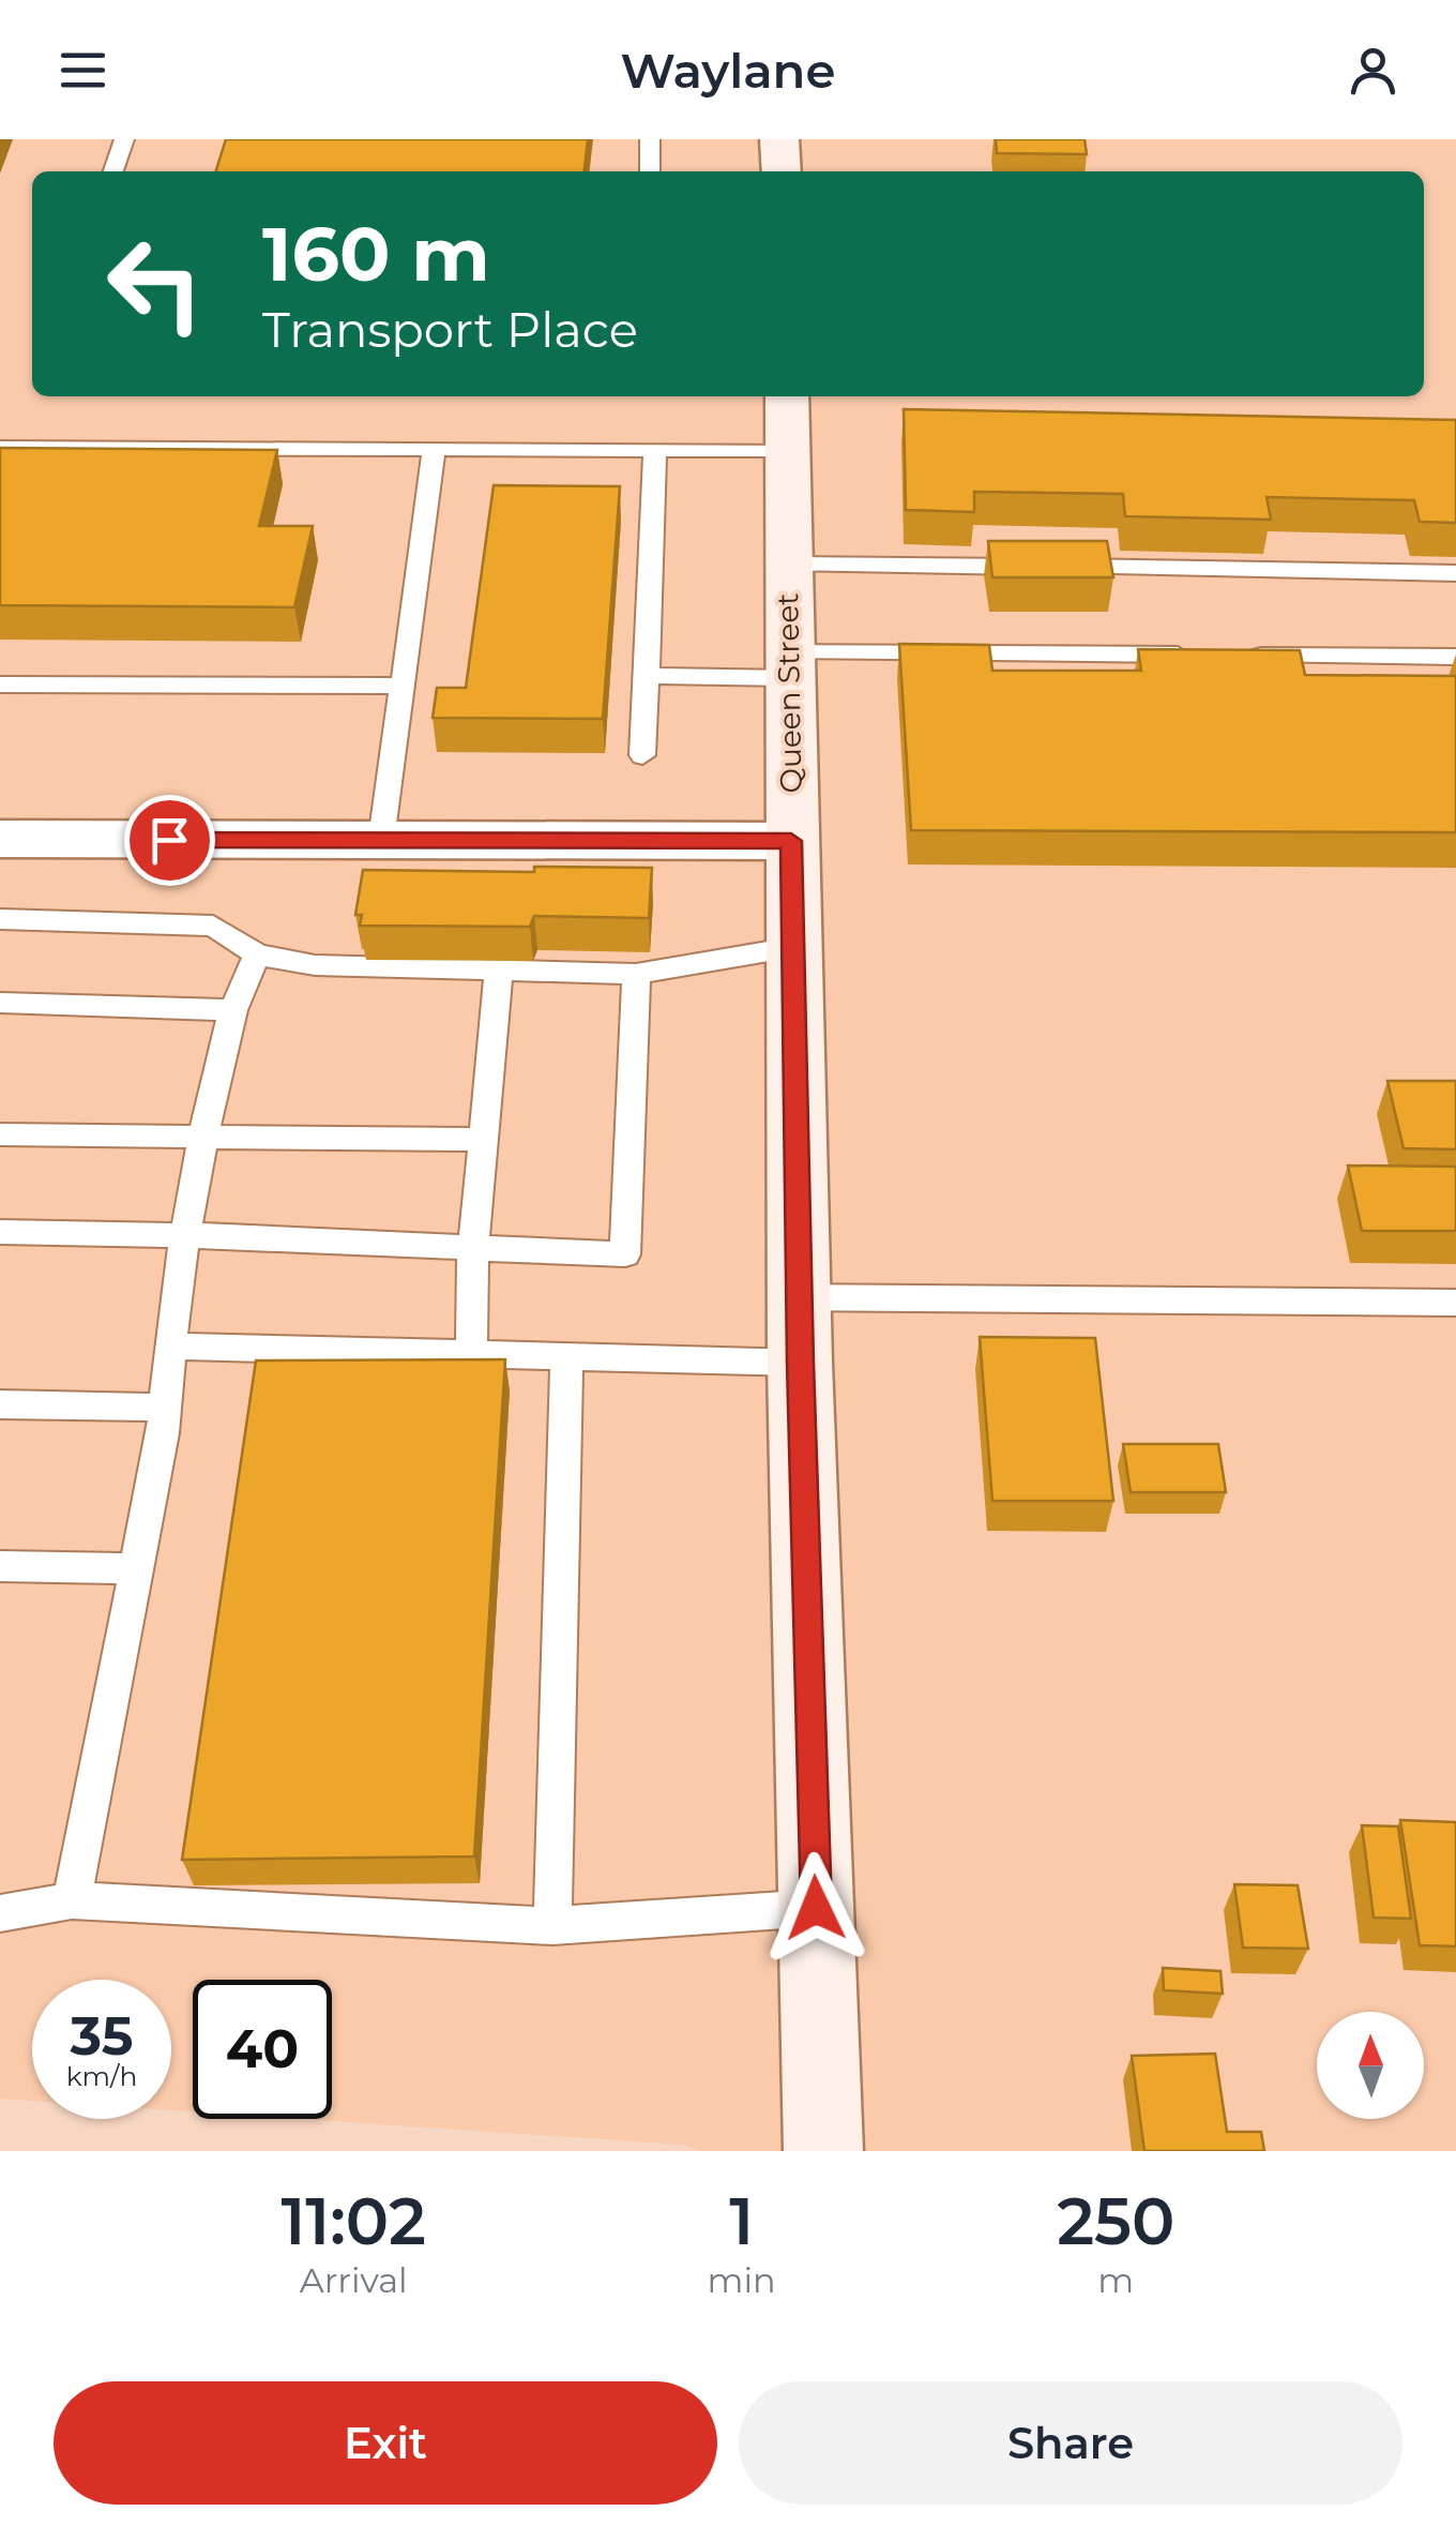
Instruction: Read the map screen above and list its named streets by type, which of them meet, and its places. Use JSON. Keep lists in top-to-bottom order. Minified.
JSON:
{"streets":{"street":["Queen Street"]},"north":"top","page":{"header":"Waylane","turn":["160 m","Transport Place"],"speed":"35 km/h","limit":"40","eta":["11:02","Arrival","1","min","250","m"],"buttons":["Exit","Share"]}}
